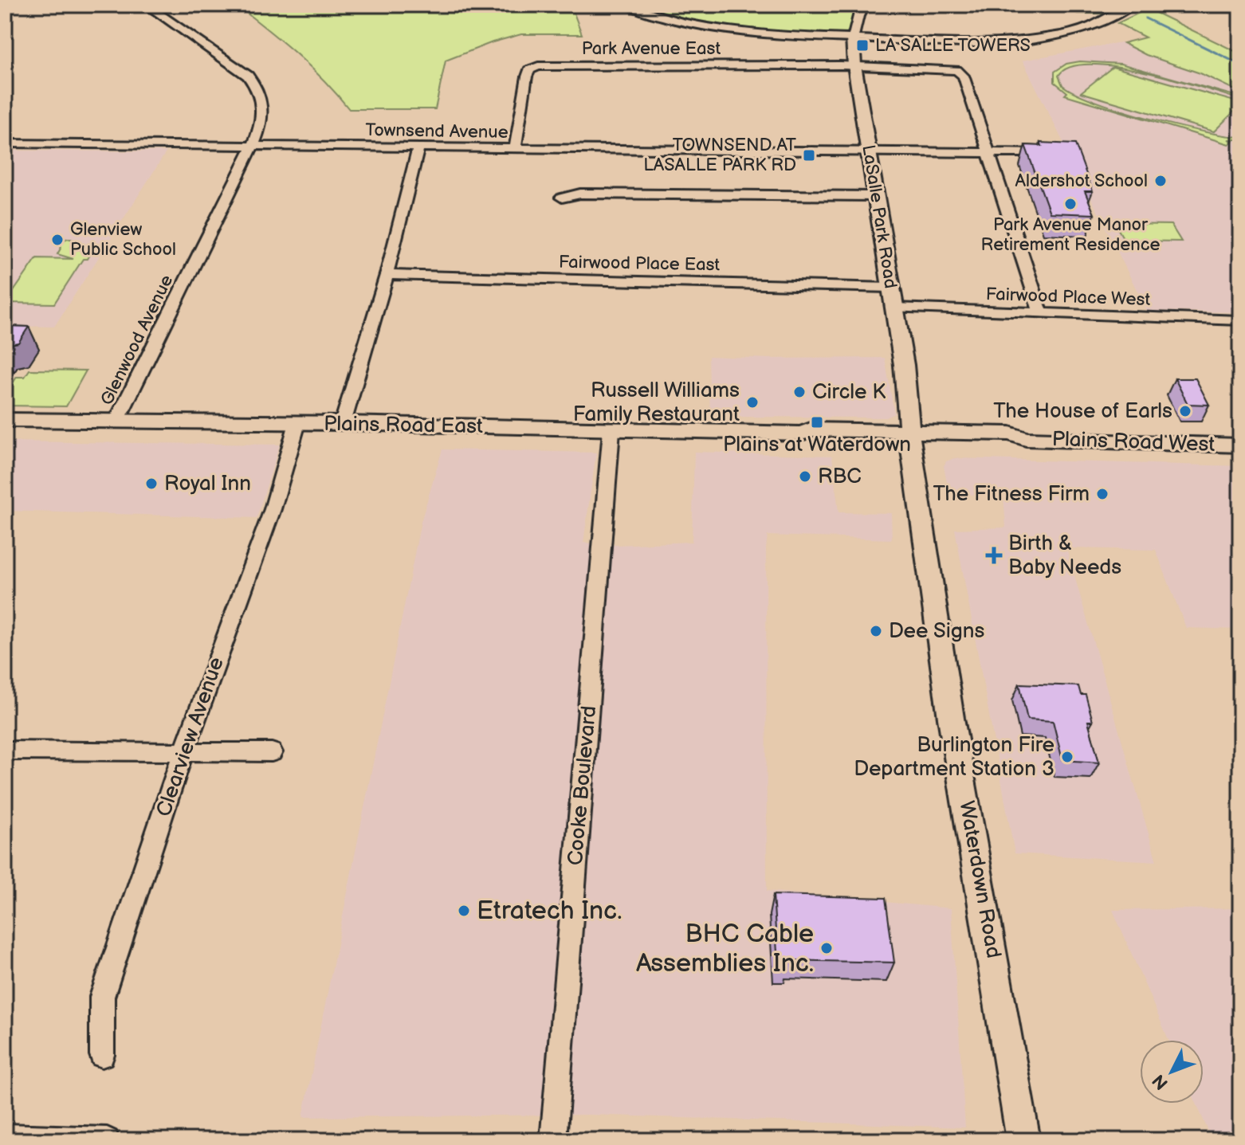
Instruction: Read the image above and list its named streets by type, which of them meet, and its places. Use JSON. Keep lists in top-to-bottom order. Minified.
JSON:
{"streets":{"main road":["LaSalle Park Road","Plains Road East","Plains Road West","Waterdown Road"],"street":["Park Avenue East","Townsend Avenue","Fairwood Place East","Fairwood Place West","Glenwood Avenue","Clearview Avenue","Cooke Boulevard"]},"crossings":[["Park Avenue East","Townsend Avenue"],["Park Avenue East","LaSalle Park Road"],["Townsend Avenue","LaSalle Park Road"],["Townsend Avenue","Glenwood Avenue"],["LaSalle Park Road","Fairwood Place East"],["LaSalle Park Road","Fairwood Place West"],["LaSalle Park Road","Plains Road East"],["LaSalle Park Road","Plains Road West"],["LaSalle Park Road","Waterdown Road"],["Glenwood Avenue","Plains Road East"],["Plains Road East","Plains Road West"],["Plains Road East","Clearview Avenue"],["Plains Road East","Cooke Boulevard"],["Plains Road East","Waterdown Road"],["Plains Road West","Waterdown Road"]],"places":{"transit":["LA SALLE TOWERS","TOWNSEND AT LASALLE PARK RD","Plains at Waterdown"],"other":["Aldershot School","Park Avenue Manor Retirement Residence","Glenview Public School","Circle K","Russell Williams Family Restaurant","The House of Earls","RBC","Royal Inn","The Fitness Firm","Dee Signs","Burlington Fire Department Station 3","Etratech Inc.","BHC Cable Assemblies Inc."],"health":["Birth & Baby Needs"]},"north":"bottom left"}
